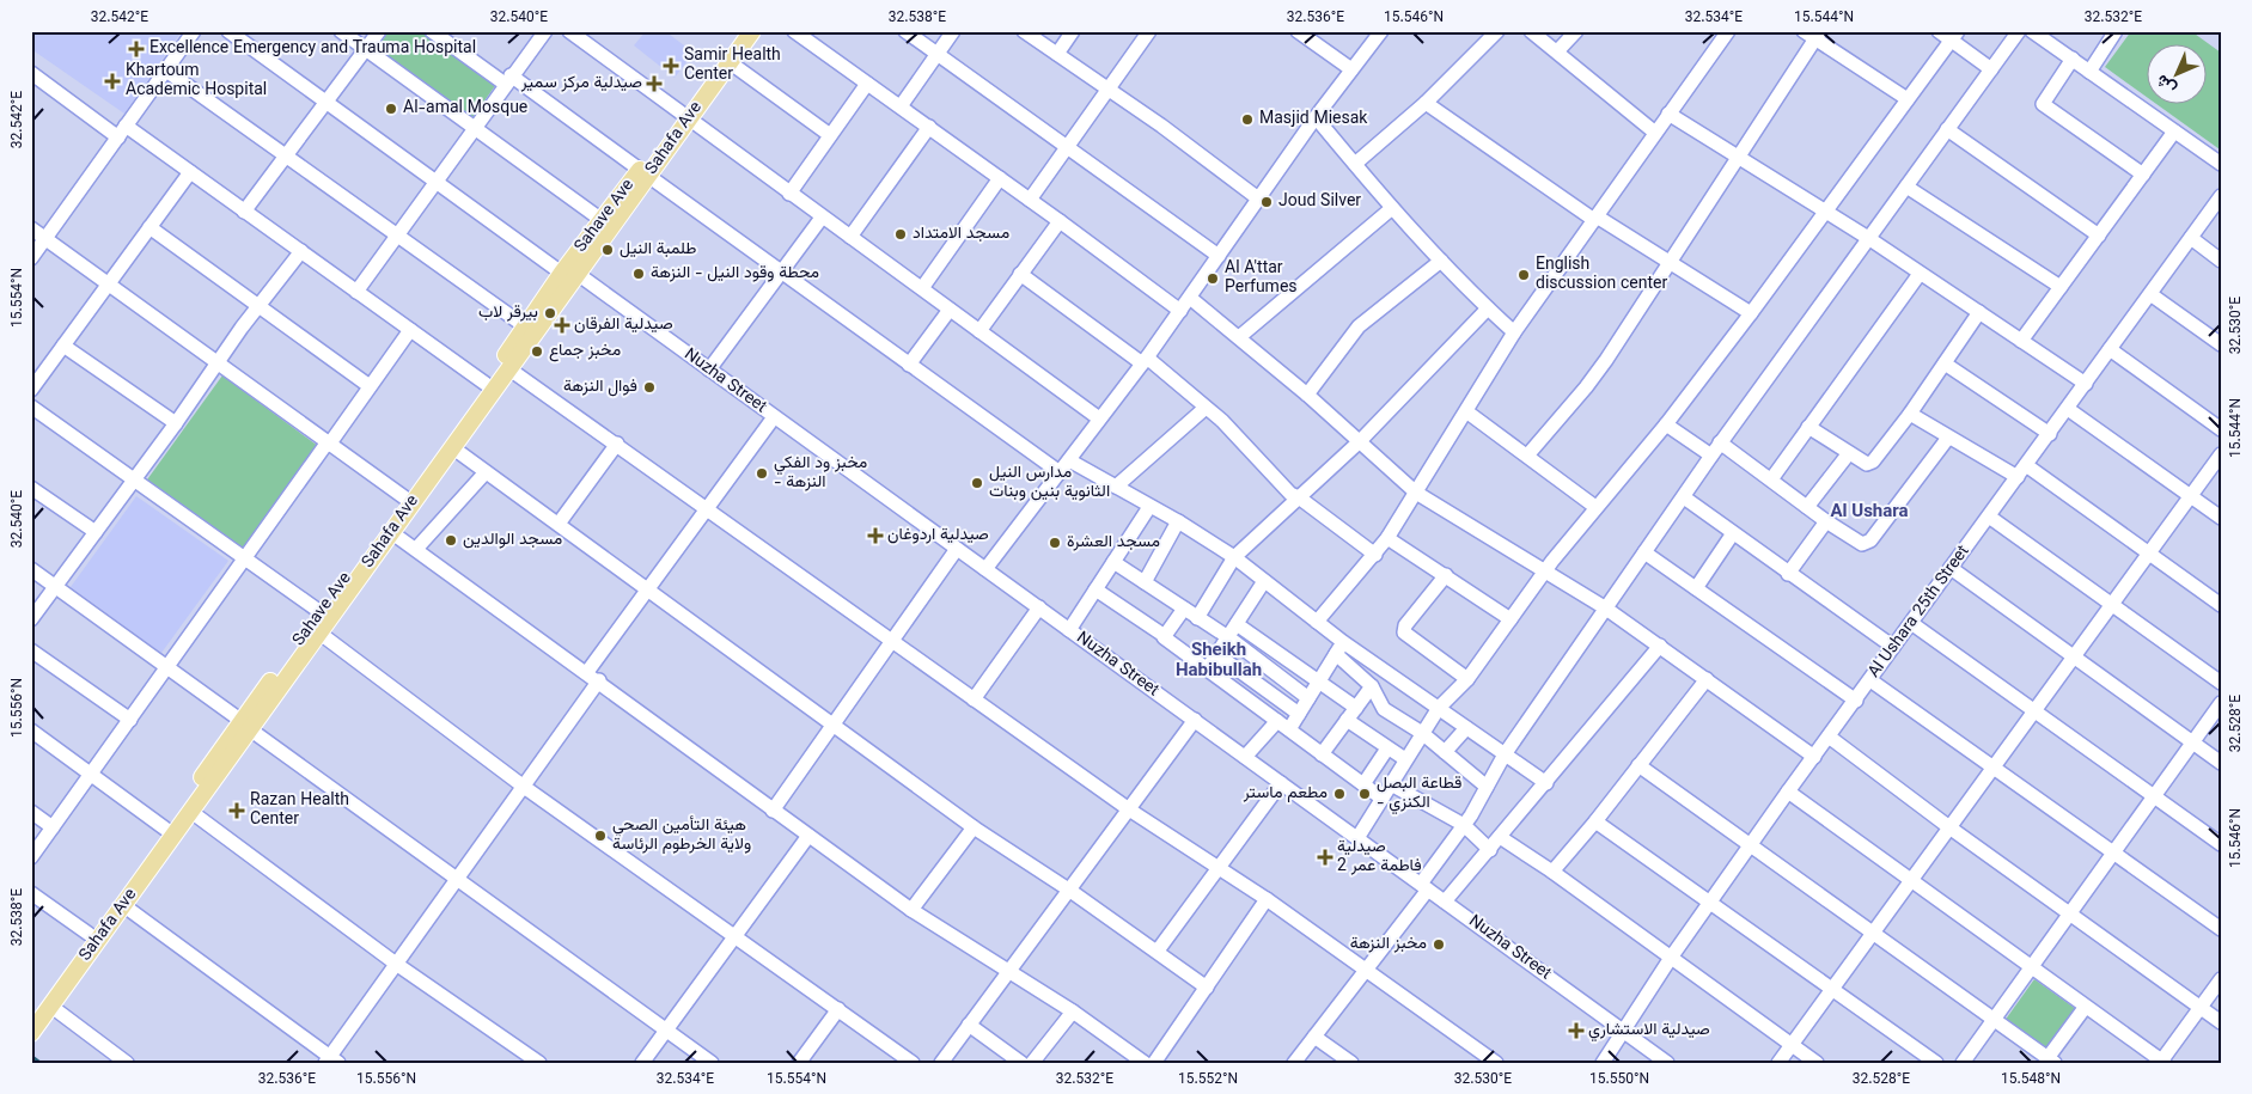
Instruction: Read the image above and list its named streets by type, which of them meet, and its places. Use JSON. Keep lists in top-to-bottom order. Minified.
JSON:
{"streets":{"main road":["Sahafa Ave","Sahave Ave"],"street":["Nuzha Street","Al Ushara 25th Street"]},"crossings":[["Sahafa Ave","Sahave Ave"],["Sahafa Ave","Nuzha Street"],["Sahave Ave","Nuzha Street"],["Nuzha Street","Al Ushara 25th Street"]],"districts":["Al Ushara","Sheikh Habibullah"],"places":{"health":["Excellence Emergency and Trauma Hospital","Samir Health Center","Khartoum Academic Hospital","صيدلية مركز سمير","صيدلية الفرقان","صيدلية اردوغان","Razan Health Center","صيدلية فاطمة عمر 2","صيدلية الاستشاري"],"other":["Al-amal Mosque","Masjid Miesak","Joud Silver","مسجد الامتداد","طلمبة النيل","محطة وقود النيل - النزهة","English discussion center","Al A'ttar Perfumes","بيرقر لاب","مخبز جماع","فوال النزهة","مخبز ود الفكي - النزهة","مدارس النيل الثانوية بنين وبنات","مسجد الوالدين","مسجد العشرة","مطعم ماستر","قطاعة البصل - الكنزي","هيئة التأمين الصحي ولاية الخرطوم الرئاسة","مخبز النزهة"]},"north":"bottom left","coordinates":["32.542°E","32.540°E","32.538°E","32.536°E","15.546°N","32.534°E","15.544°N","32.532°E","15.554°N","32.530°E","15.556°N","32.528°E","15.552°N","15.550°N","15.548°N"]}
